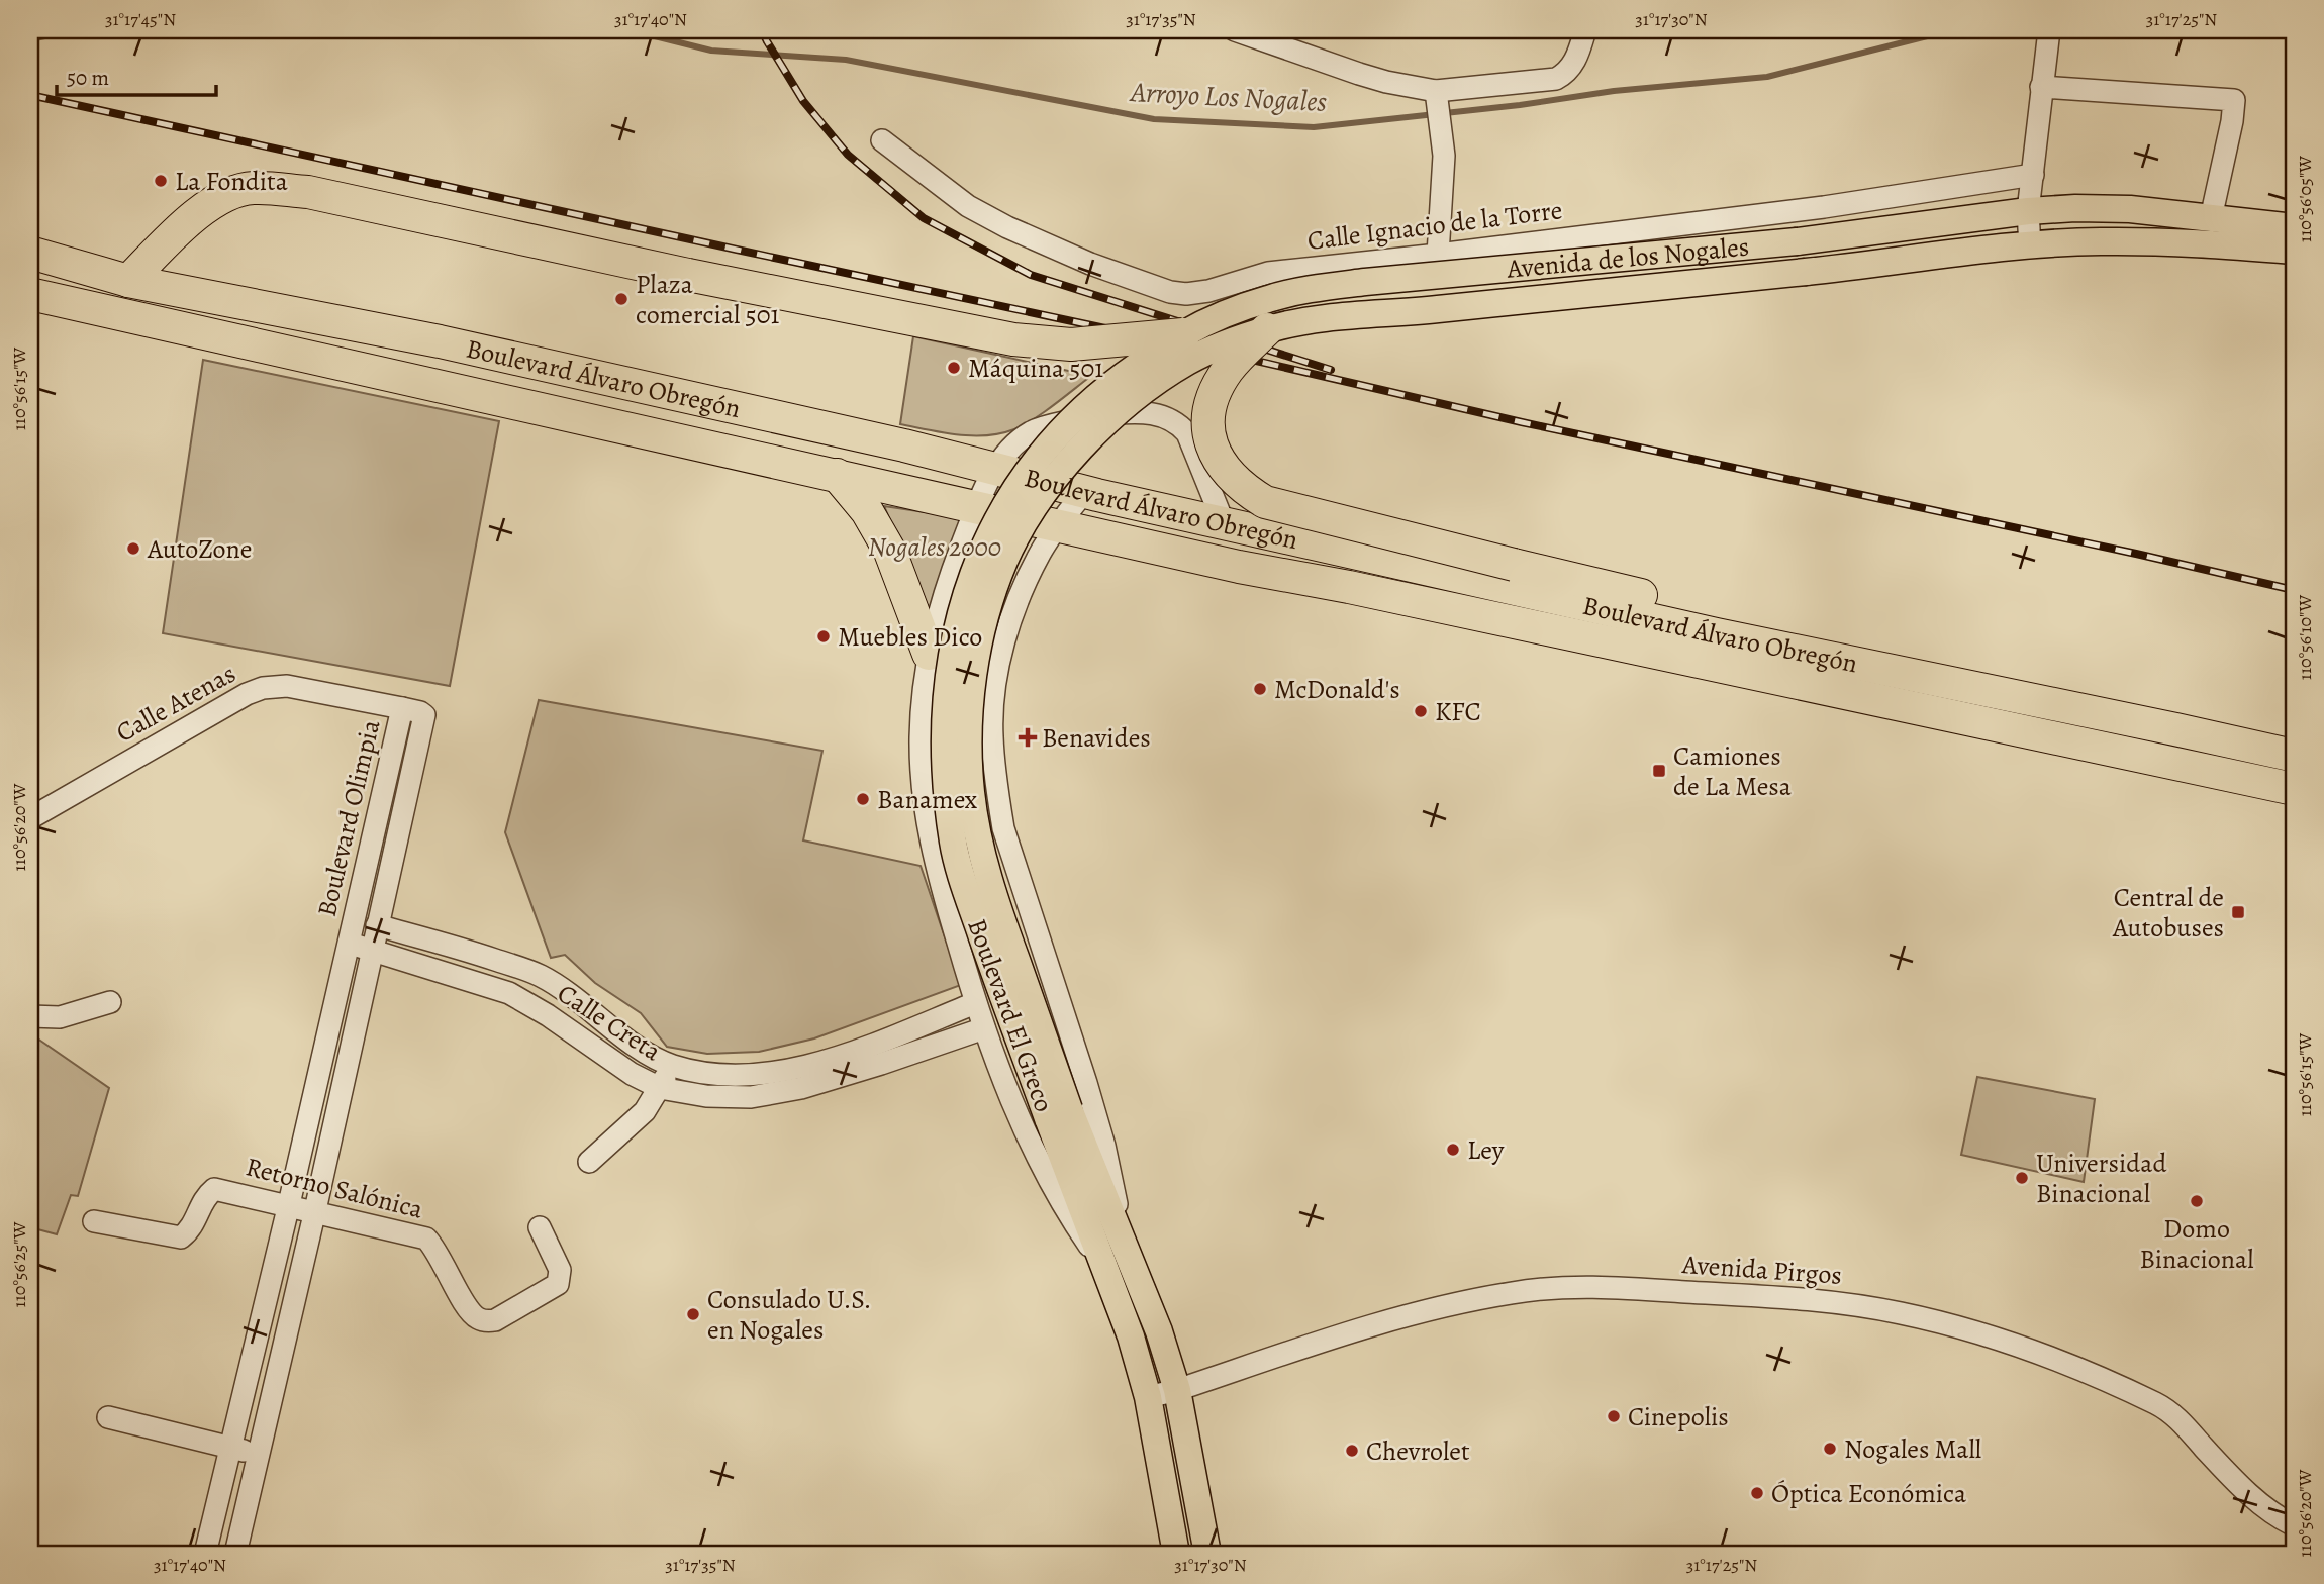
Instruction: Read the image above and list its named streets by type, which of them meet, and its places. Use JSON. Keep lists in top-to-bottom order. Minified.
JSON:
{"streets":{"highway":["Boulevard Álvaro Obregón"],"main road":["Avenida de los Nogales","Boulevard El Greco"],"street":["Calle Ignacio de la Torre","Calle Atenas","Boulevard Olimpia","Calle Creta","Retorno Salónica","Avenida Pirgos"]},"crossings":[["Avenida de los Nogales","Boulevard Álvaro Obregón"],["Avenida de los Nogales","Boulevard El Greco"],["Boulevard Álvaro Obregón","Boulevard El Greco"],["Calle Atenas","Boulevard Olimpia"],["Boulevard Olimpia","Calle Creta"],["Boulevard Olimpia","Retorno Salónica"],["Boulevard El Greco","Avenida Pirgos"]],"water":["Arroyo Los Nogales"],"parks":["Nogales 2000"],"places":{"other":["La Fondita","Plaza comercial 501","Máquina 501","AutoZone","Muebles Dico","McDonald's","KFC","Banamex","Ley","Universidad Binacional","Domo Binacional","Consulado U.S. en Nogales","Cinepolis","Nogales Mall","Chevrolet","Óptica Económica"],"health":["Benavides"],"transit":["Camiones de La Mesa","Central de Autobuses"]},"scale_bar":"50 m","coordinates":["31°17'45\"N","31°17'40\"N","31°17'35\"N","31°17'30\"N","31°17'25\"N","110°56'05\"W","110°56'15\"W","110°56'10\"W","110°56'20\"W","110°56'25\"W"]}
